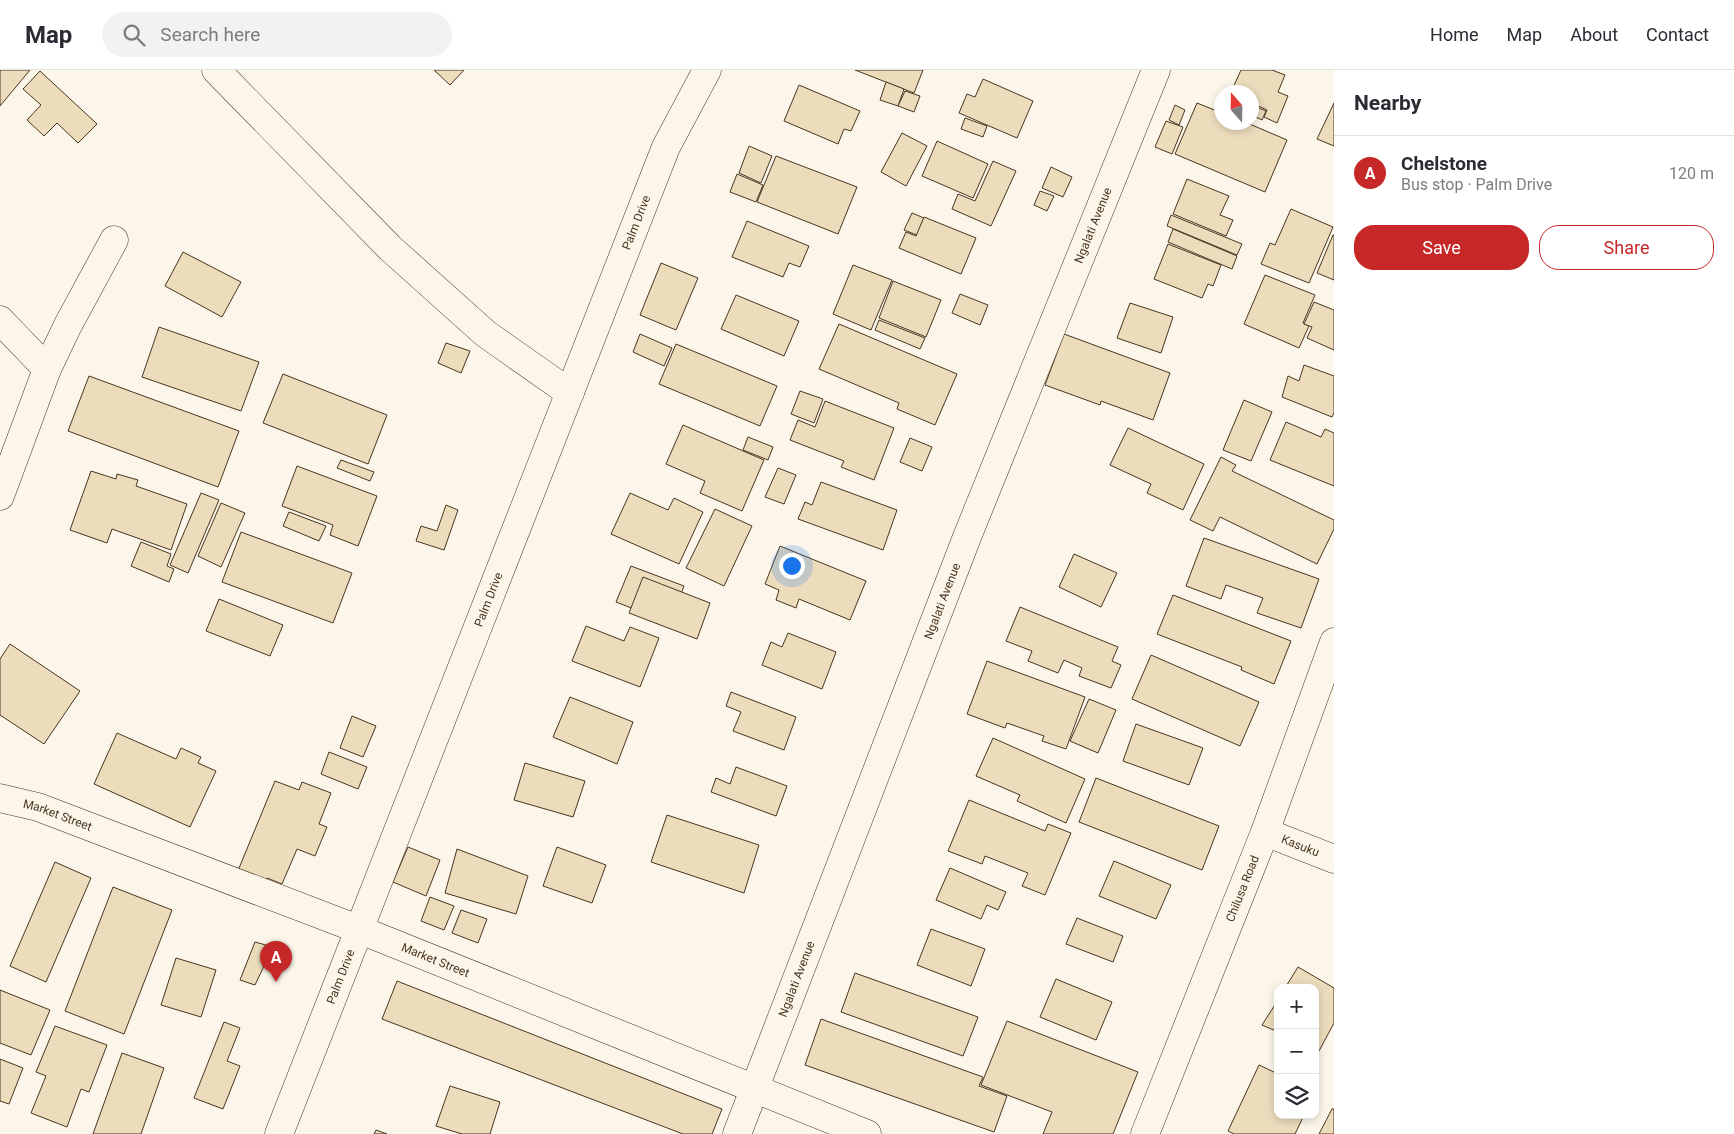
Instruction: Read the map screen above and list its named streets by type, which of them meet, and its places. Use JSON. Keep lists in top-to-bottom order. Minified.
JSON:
{"streets":{"street":["Palm Drive","Ngalati Avenue","Market Street","Kasuku","Chilusa Road"]},"crossings":[["Palm Drive","Market Street"],["Ngalati Avenue","Market Street"],["Kasuku","Chilusa Road"]],"north":"top","page":{"header":"Map","search":"Search here","nav":["Home","Map","About","Contact"],"heading":"Nearby","list":[{"mark":"A","name":"Chelstone","note":"Bus stop · Palm Drive","value":"120 m"}],"buttons":["Save","Share"],"pins":"A","map_buttons":["+","−"]}}
